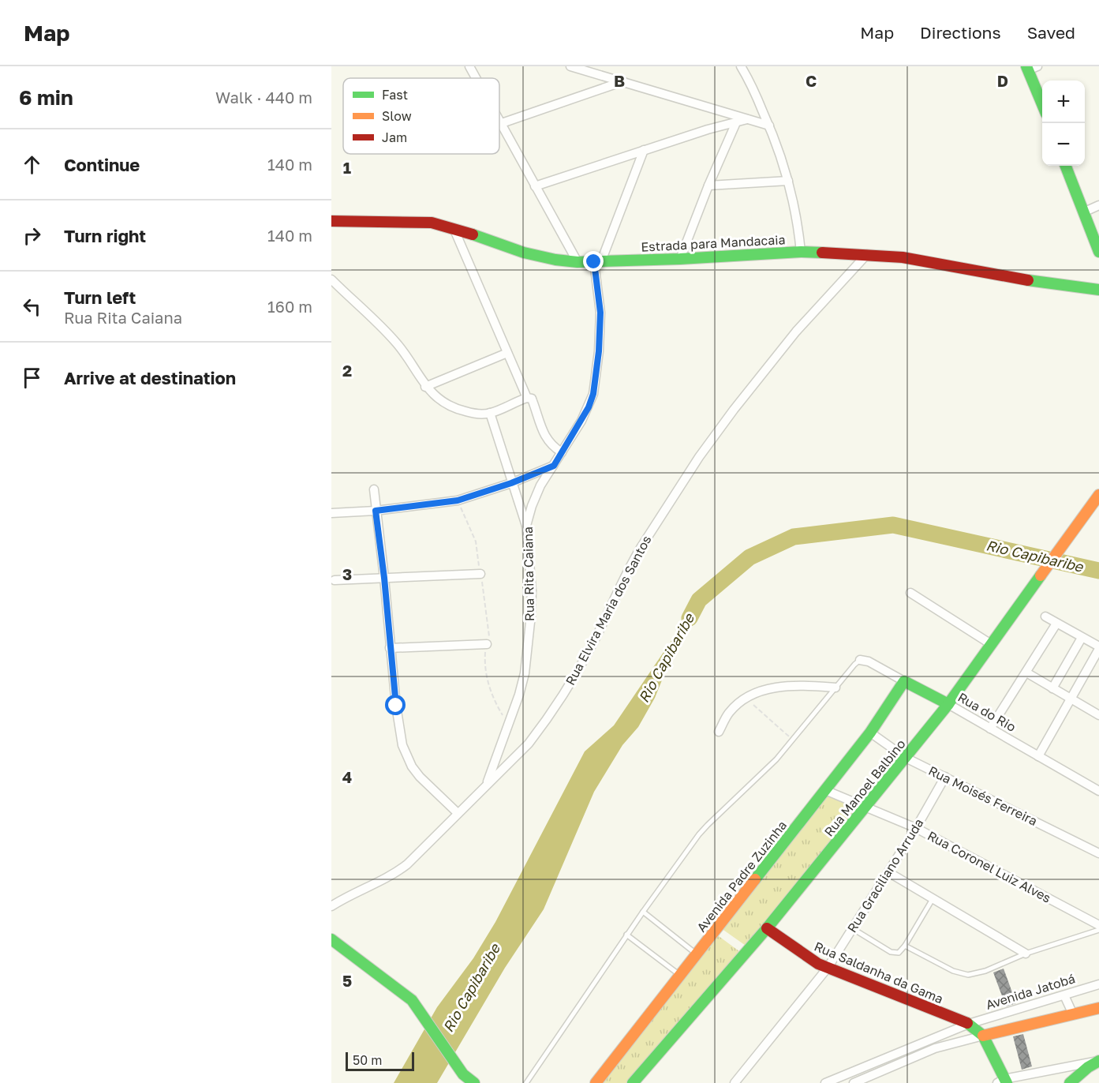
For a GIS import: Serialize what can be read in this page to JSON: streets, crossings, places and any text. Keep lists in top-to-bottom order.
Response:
{
  "streets": {
    "street": [
      "Estrada para Mandacaia",
      "Rua Rita Caiana",
      "Rua Elvira Maria dos Santos",
      "Rua do Rio",
      "Rua Manoel Balbino",
      "Rua Moisés Ferreira",
      "Rua Coronel Luiz Alves",
      "Rua Graciliano Arruda",
      "Avenida Padre Zuzinha",
      "Rua Saldanha da Gama",
      "Avenida Jatobá"
    ]
  },
  "crossings": [
    ["Estrada para Mandacaia", "Rua Rita Caiana"],
    ["Estrada para Mandacaia", "Rua Elvira Maria dos Santos"],
    ["Rua Rita Caiana", "Rua Elvira Maria dos Santos"],
    ["Rua do Rio", "Rua Manoel Balbino"],
    ["Rua do Rio", "Avenida Padre Zuzinha"],
    ["Rua Manoel Balbino", "Rua Moisés Ferreira"],
    ["Rua Manoel Balbino", "Rua Coronel Luiz Alves"],
    ["Rua Manoel Balbino", "Rua Saldanha da Gama"],
    ["Rua Moisés Ferreira", "Rua Graciliano Arruda"],
    ["Rua Moisés Ferreira", "Avenida Padre Zuzinha"],
    ["Rua Coronel Luiz Alves", "Rua Graciliano Arruda"],
    ["Rua Coronel Luiz Alves", "Avenida Padre Zuzinha"],
    ["Rua Graciliano Arruda", "Rua Saldanha da Gama"],
    ["Rua Saldanha da Gama", "Avenida Jatobá"]
  ],
  "water": ["Rio Capibaribe"],
  "legend": ["Fast", "Slow", "Jam"],
  "scale_bar": "50 m",
  "page": {
    "header": "Map",
    "nav": ["Map", "Directions", "Saved"],
    "heading": ["6 min", "Walk · 440 m"],
    "map_buttons": ["+", "−"],
    "list": [
      ["Continue", "140 m"],
      ["Turn right", "140 m"],
      ["Turn left", "Rua Rita Caiana", "160 m"],
      "Arrive at destination"
    ],
    "scale": "50 m"
  },
  "grid": {
    "columns": ["B", "C", "D"],
    "rows": [
      "1",
      "2",
      "3",
      "4",
      "5"
    ]
  }
}
